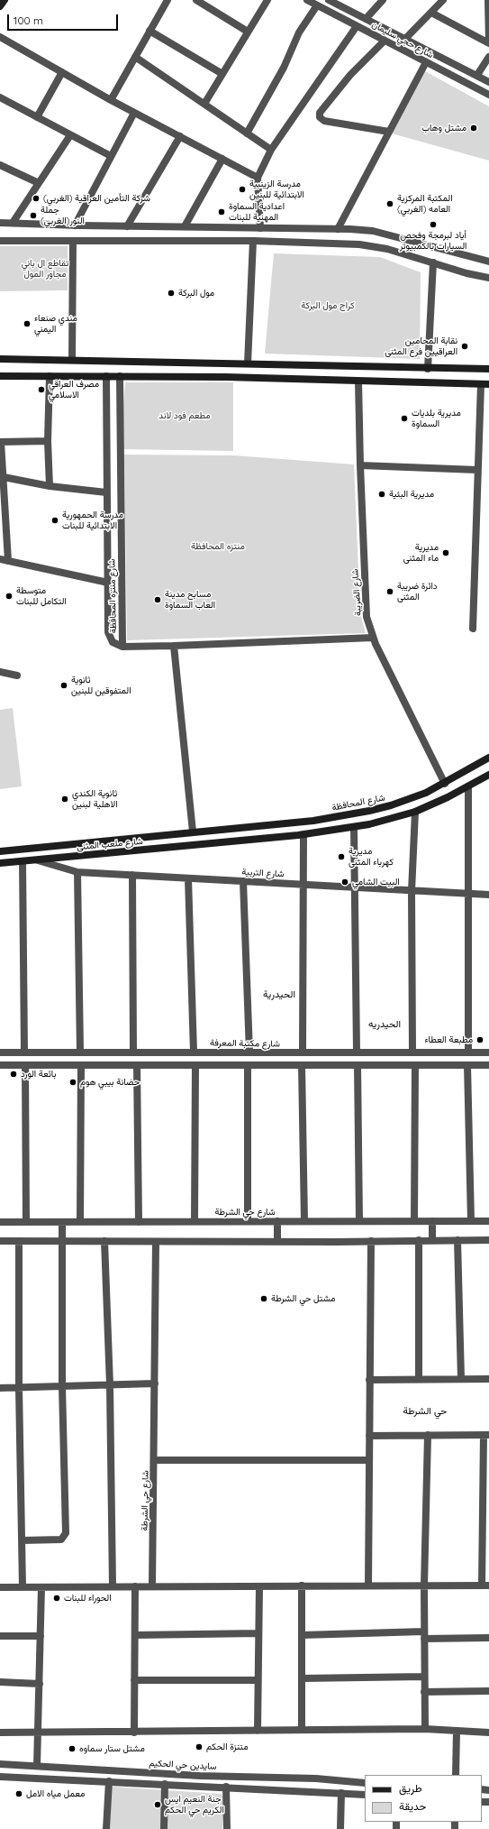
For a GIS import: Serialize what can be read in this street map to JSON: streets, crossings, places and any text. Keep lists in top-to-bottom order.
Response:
{
  "streets": {
    "main road": ["شارع المحافظة", "شارع ملعب المثنى"],
    "street": [
      "شارع حجي سليمان",
      "شارع الضريبة",
      "شارع منتزه المحافظة",
      "شارع التربية",
      "شارع مكتبة المعرفة",
      "شارع حي الشرطة",
      "سايدين حي الحكيم"
    ]
  },
  "crossings": [
    ["شارع الضريبة", "شارع المحافظة"],
    ["شارع المحافظة", "شارع ملعب المثنى"],
    ["شارع ملعب المثنى", "شارع التربية"]
  ],
  "districts": ["الحيدرية", "الحيدريه", "حي الشرطة"],
  "parks": [
    "تقاطع ال باني مجاور المول",
    "كراج مول البركة",
    "مطعم فود لاند",
    "منتزه المحافظة"
  ],
  "places": [
    "مشتل وهاب",
    "مدرسة الزينبية الابتدائية للبنين",
    "شركة التأمين العراقية (الغربي)",
    "المكتبة المركزية العامه (الغربي)",
    "اعدادية السماوة المهنية للبنات",
    "جملة النور(الغربي)",
    "أياد لبرمجة وفحص السيارات بالكمبيوتر",
    "مول البركة",
    "مندي صنعاء اليمني",
    "نقابة المحامين العراقيين فرع المثنى",
    "مصرف العراقي الاسلامي",
    "مديرية بلديات السماوة",
    "مديرية البئية",
    "مدرسة الحمهورية الابتدائية للبنات",
    "مديرية ماء المثنى",
    "دائرة ضريبة المثنى",
    "متوسطة التكامل للبنات",
    "مسابح مدينة العاب السماوة",
    "ثانوية المتفوقين للبنين",
    "ثانوية الكندي الاهلية لبنين",
    "مديرية كهرباء المثنى",
    "البيت الشامي",
    "مطبعة العطاء",
    "بائعة الورد",
    "حضانة بيبي هوم",
    "مشتل حي الشرطة",
    "الحوراء للبنات",
    "متنزة الحكم",
    "مشتل ستار سماوه",
    "معمل مياه الامل",
    "جنة النعيم ايس الكريم حي الحكم"
  ],
  "legend": ["طريق", "حديقة"],
  "scale_bar": "100 m"
}
